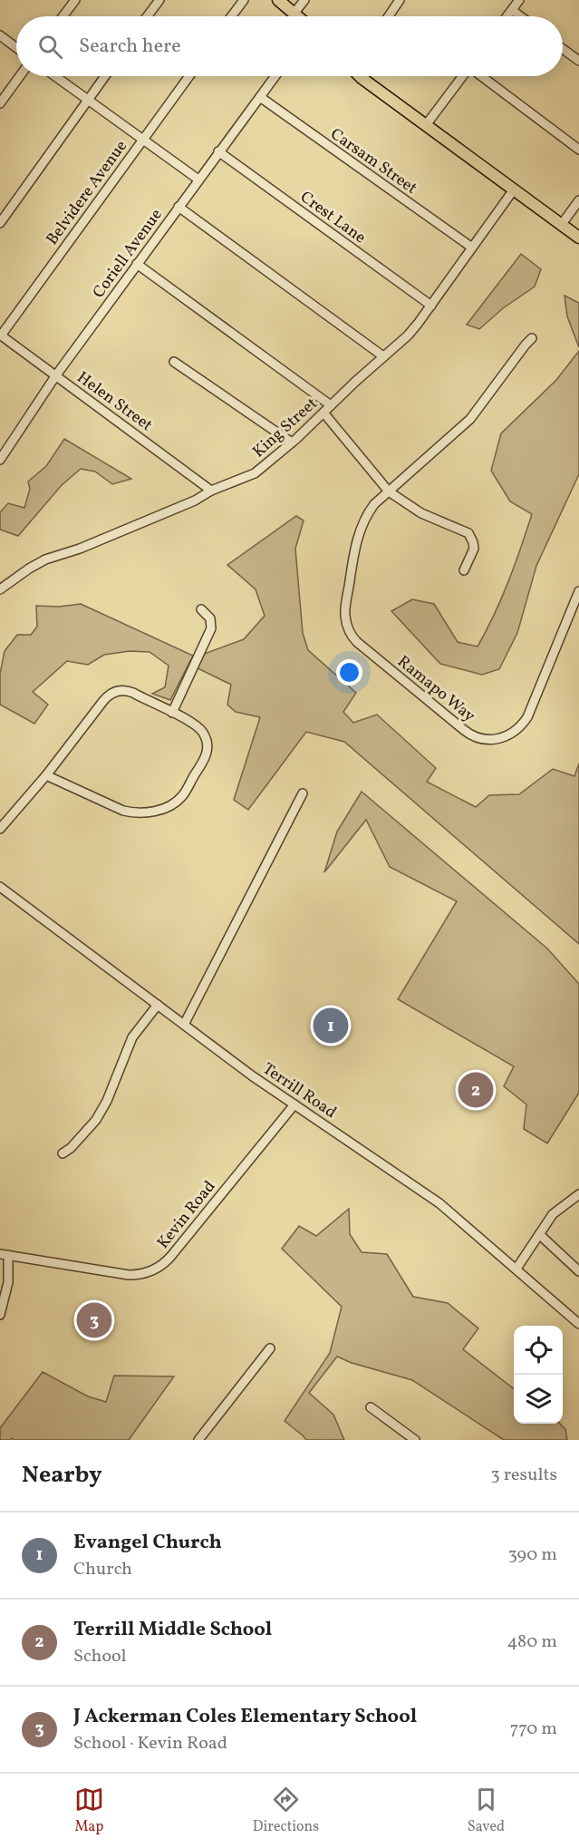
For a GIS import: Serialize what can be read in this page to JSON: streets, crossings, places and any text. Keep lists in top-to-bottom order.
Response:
{
  "streets": {
    "street": [
      "Carsam Street",
      "Belvidere Avenue",
      "Crest Lane",
      "Coriell Avenue",
      "Helen Street",
      "King Street",
      "Ramapo Way",
      "Terrill Road",
      "Kevin Road"
    ]
  },
  "crossings": [
    ["Carsam Street", "Coriell Avenue"],
    ["Carsam Street", "King Street"],
    ["Belvidere Avenue", "Helen Street"],
    ["Crest Lane", "Coriell Avenue"],
    ["Crest Lane", "King Street"],
    ["Coriell Avenue", "Helen Street"],
    ["Helen Street", "King Street"],
    ["Terrill Road", "Kevin Road"]
  ],
  "page": {
    "search": "Search here",
    "pins": ["1", "2", "3"],
    "heading": ["Nearby", "3 results"],
    "list": [
      {
        "mark": "1",
        "name": "Evangel Church",
        "note": "Church",
        "value": "390 m"
      },
      {
        "mark": "2",
        "name": "Terrill Middle School",
        "note": "School",
        "value": "480 m"
      },
      {
        "mark": "3",
        "name": "J Ackerman Coles Elementary School",
        "note": "School · Kevin Road",
        "value": "770 m"
      }
    ],
    "nav": ["Map", "Directions", "Saved"]
  }
}
